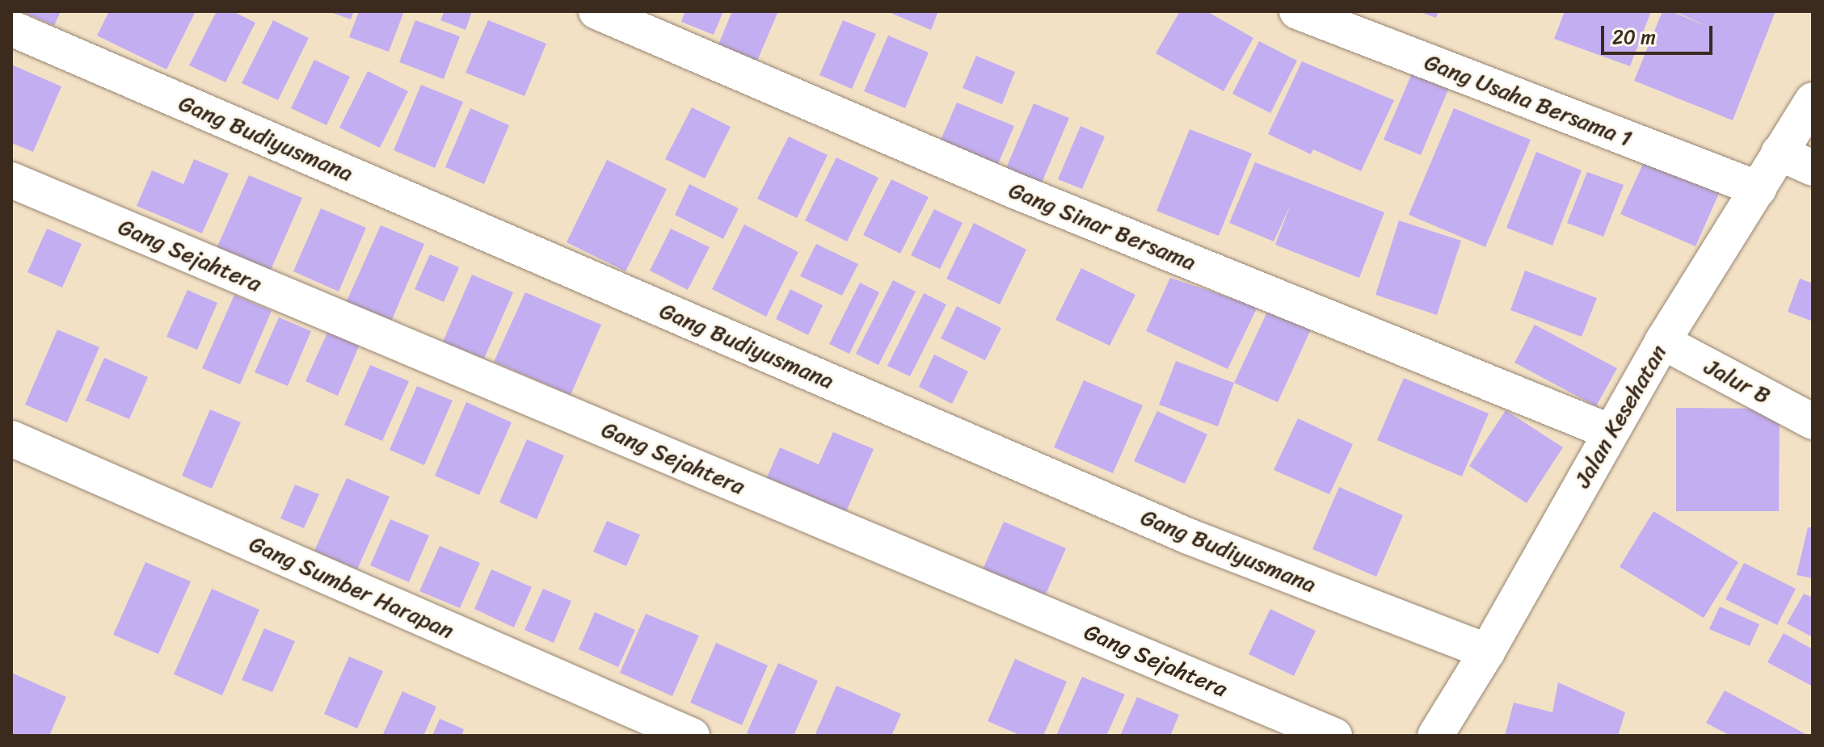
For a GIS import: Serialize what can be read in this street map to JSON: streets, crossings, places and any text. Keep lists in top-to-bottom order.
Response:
{
  "streets": {
    "street": [
      "Gang Usaha Bersama 1",
      "Gang Budiyusmana",
      "Gang Sinar Bersama",
      "Gang Sejahtera",
      "Jalur B",
      "Jalan Kesehatan",
      "Gang Sumber Harapan"
    ]
  },
  "crossings": [
    ["Gang Usaha Bersama 1", "Jalan Kesehatan"],
    ["Gang Budiyusmana", "Jalan Kesehatan"],
    ["Gang Sinar Bersama", "Jalan Kesehatan"],
    ["Jalur B", "Jalan Kesehatan"]
  ],
  "scale_bar": "20 m"
}
